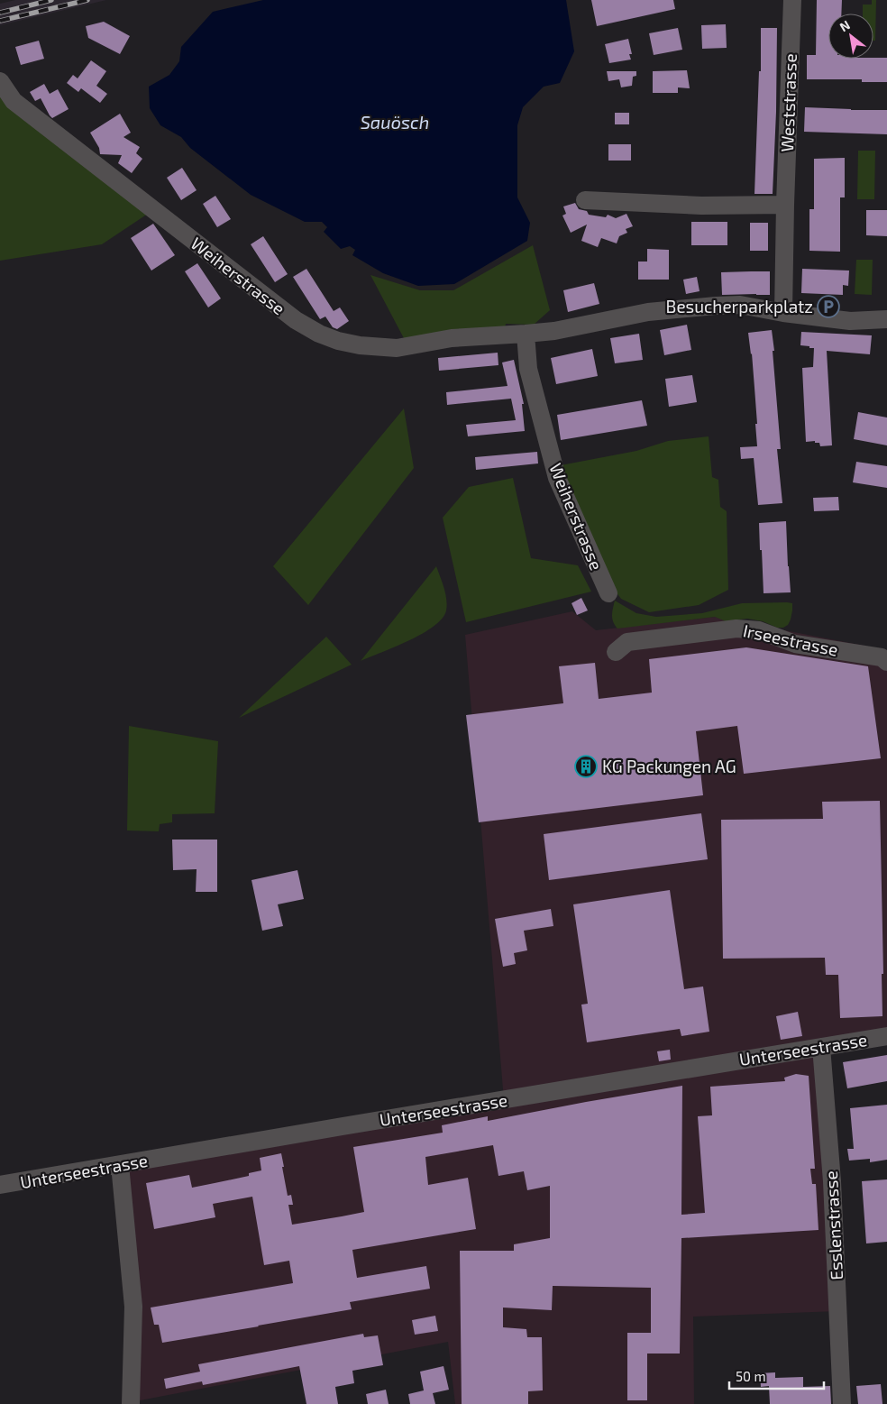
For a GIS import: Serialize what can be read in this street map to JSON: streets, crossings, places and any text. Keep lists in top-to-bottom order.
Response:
{
  "streets": {
    "street": [
      "Weststrasse",
      "Weiherstrasse",
      "Irseestrasse",
      "Unterseestrasse",
      "Esslenstrasse"
    ]
  },
  "crossings": [
    ["Weststrasse", "Weiherstrasse"],
    ["Unterseestrasse", "Esslenstrasse"]
  ],
  "water": ["Sauösch"],
  "places": {
    "parking": ["Besucherparkplatz"],
    "building": ["KG Packungen AG"]
  },
  "scale_bar": "50 m",
  "north": "top left"
}
